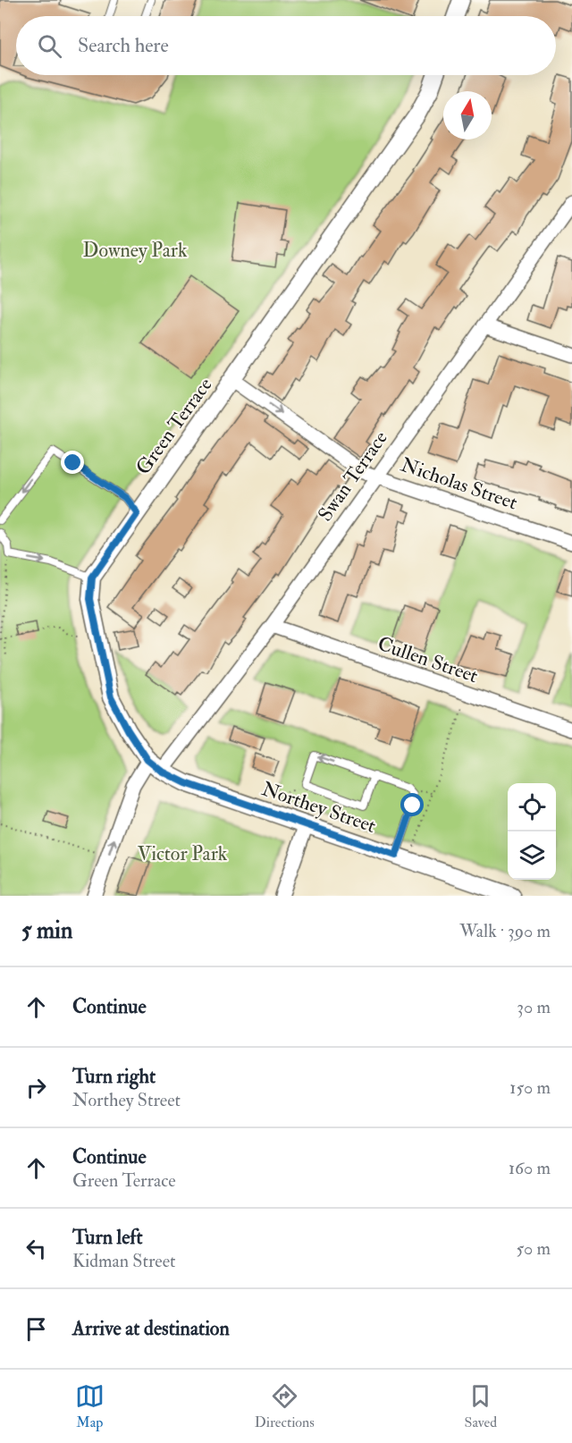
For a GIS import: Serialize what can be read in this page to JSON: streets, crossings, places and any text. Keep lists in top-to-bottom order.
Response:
{
  "streets": {
    "street": [
      "Green Terrace",
      "Swan Terrace",
      "Nicholas Street",
      "Cullen Street",
      "Northey Street"
    ]
  },
  "crossings": [
    ["Green Terrace", "Nicholas Street"],
    ["Swan Terrace", "Nicholas Street"],
    ["Swan Terrace", "Cullen Street"],
    ["Swan Terrace", "Northey Street"]
  ],
  "one_way": ["Nicholas Street"],
  "parks": ["Downey Park", "Victor Park"],
  "north": "top",
  "page": {
    "search": "Search here",
    "heading": ["5 min", "Walk · 390 m"],
    "list": [
      ["Continue", "30 m"],
      ["Turn right", "Northey Street", "150 m"],
      ["Continue", "Green Terrace", "160 m"],
      ["Turn left", "Kidman Street", "50 m"],
      "Arrive at destination"
    ],
    "nav": ["Map", "Directions", "Saved"]
  }
}
